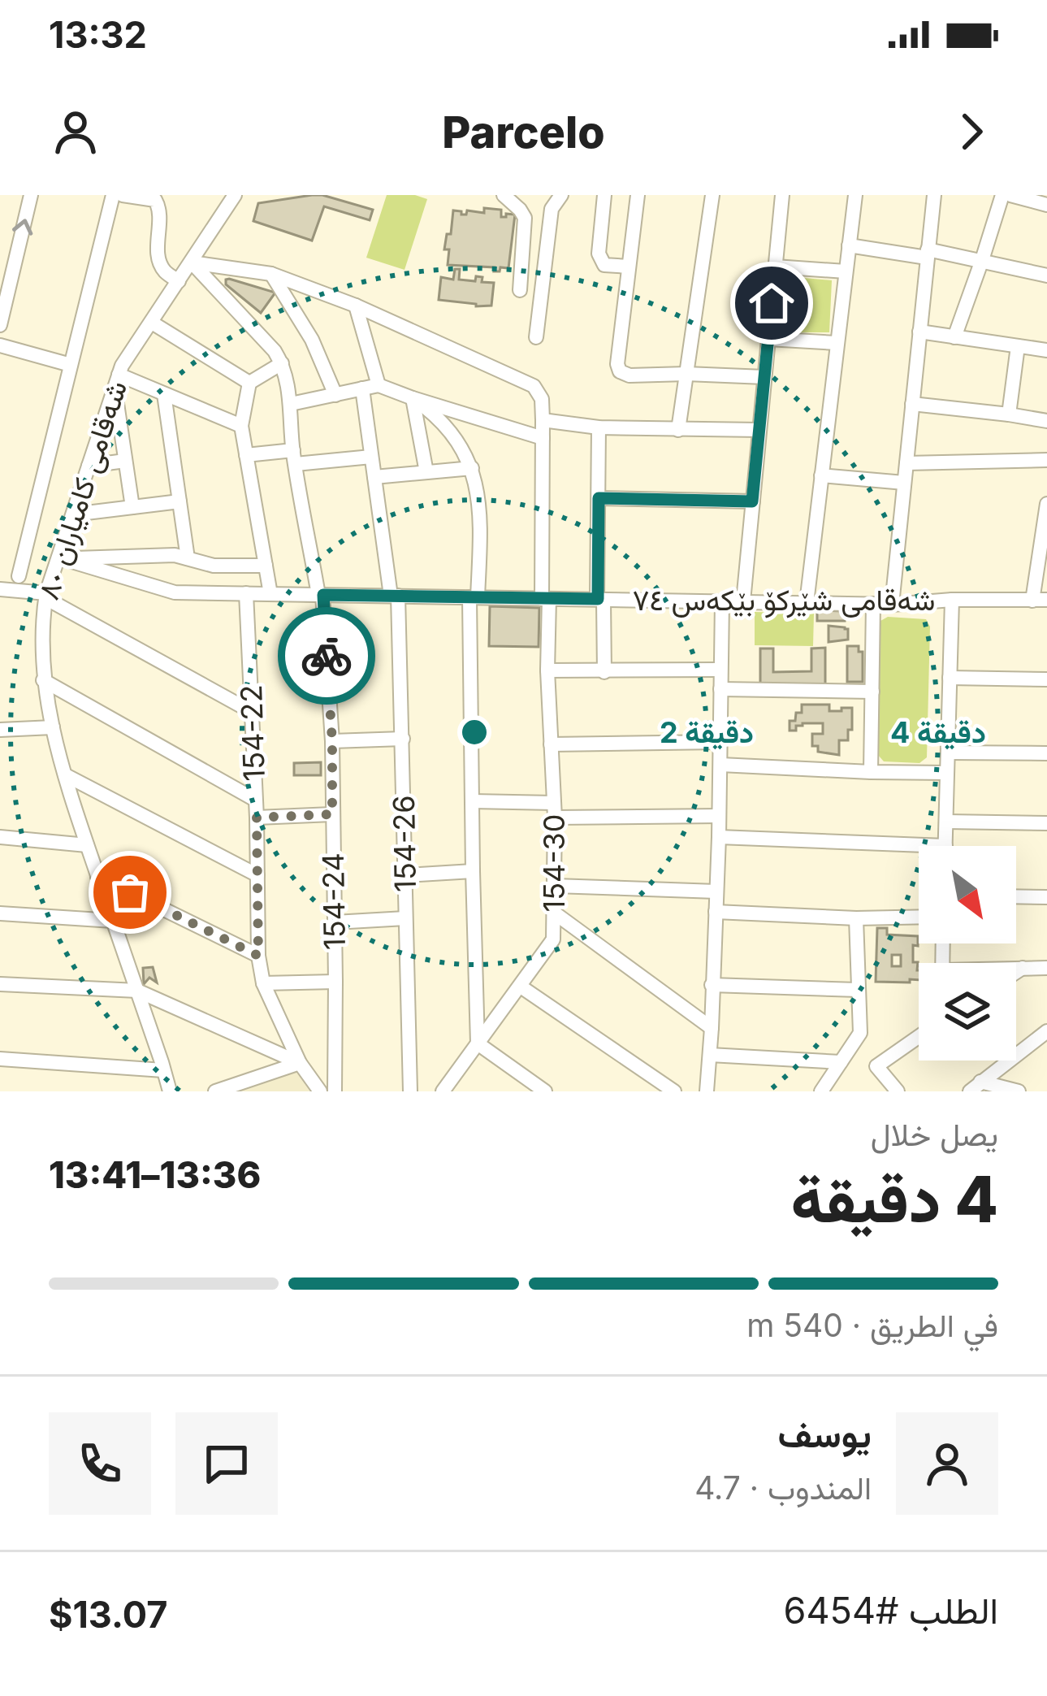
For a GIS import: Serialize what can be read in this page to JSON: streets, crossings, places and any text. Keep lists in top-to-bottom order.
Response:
{
  "streets": {
    "street": [
      "شەقامی کامیاران ٨٠",
      "شەقامی شێرکۆ بێکەس ٧٤",
      "154-22",
      "154-26",
      "154-30",
      "154-24"
    ]
  },
  "crossings": [
    ["شەقامی کامیاران ٨٠", "شەقامی شێرکۆ بێکەس ٧٤"],
    ["شەقامی شێرکۆ بێکەس ٧٤", "154-22"],
    ["شەقامی شێرکۆ بێکەس ٧٤", "154-26"],
    ["شەقامی شێرکۆ بێکەس ٧٤", "154-30"],
    ["شەقامی شێرکۆ بێکەس ٧٤", "154-24"]
  ],
  "north": "bottom right",
  "page": {
    "status": "13:32",
    "header": "Parcelo",
    "heading": ["4 دقيقة", "يصل خلال", "13:36–13:41"],
    "panel": [
      "يوسف",
      "المندوب · 4.7",
      "الطلب #6454",
      "$13.07"
    ],
    "bar": "في الطريق · 540 m"
  },
  "rings": ["2 دقيقة", "4 دقيقة"]
}
